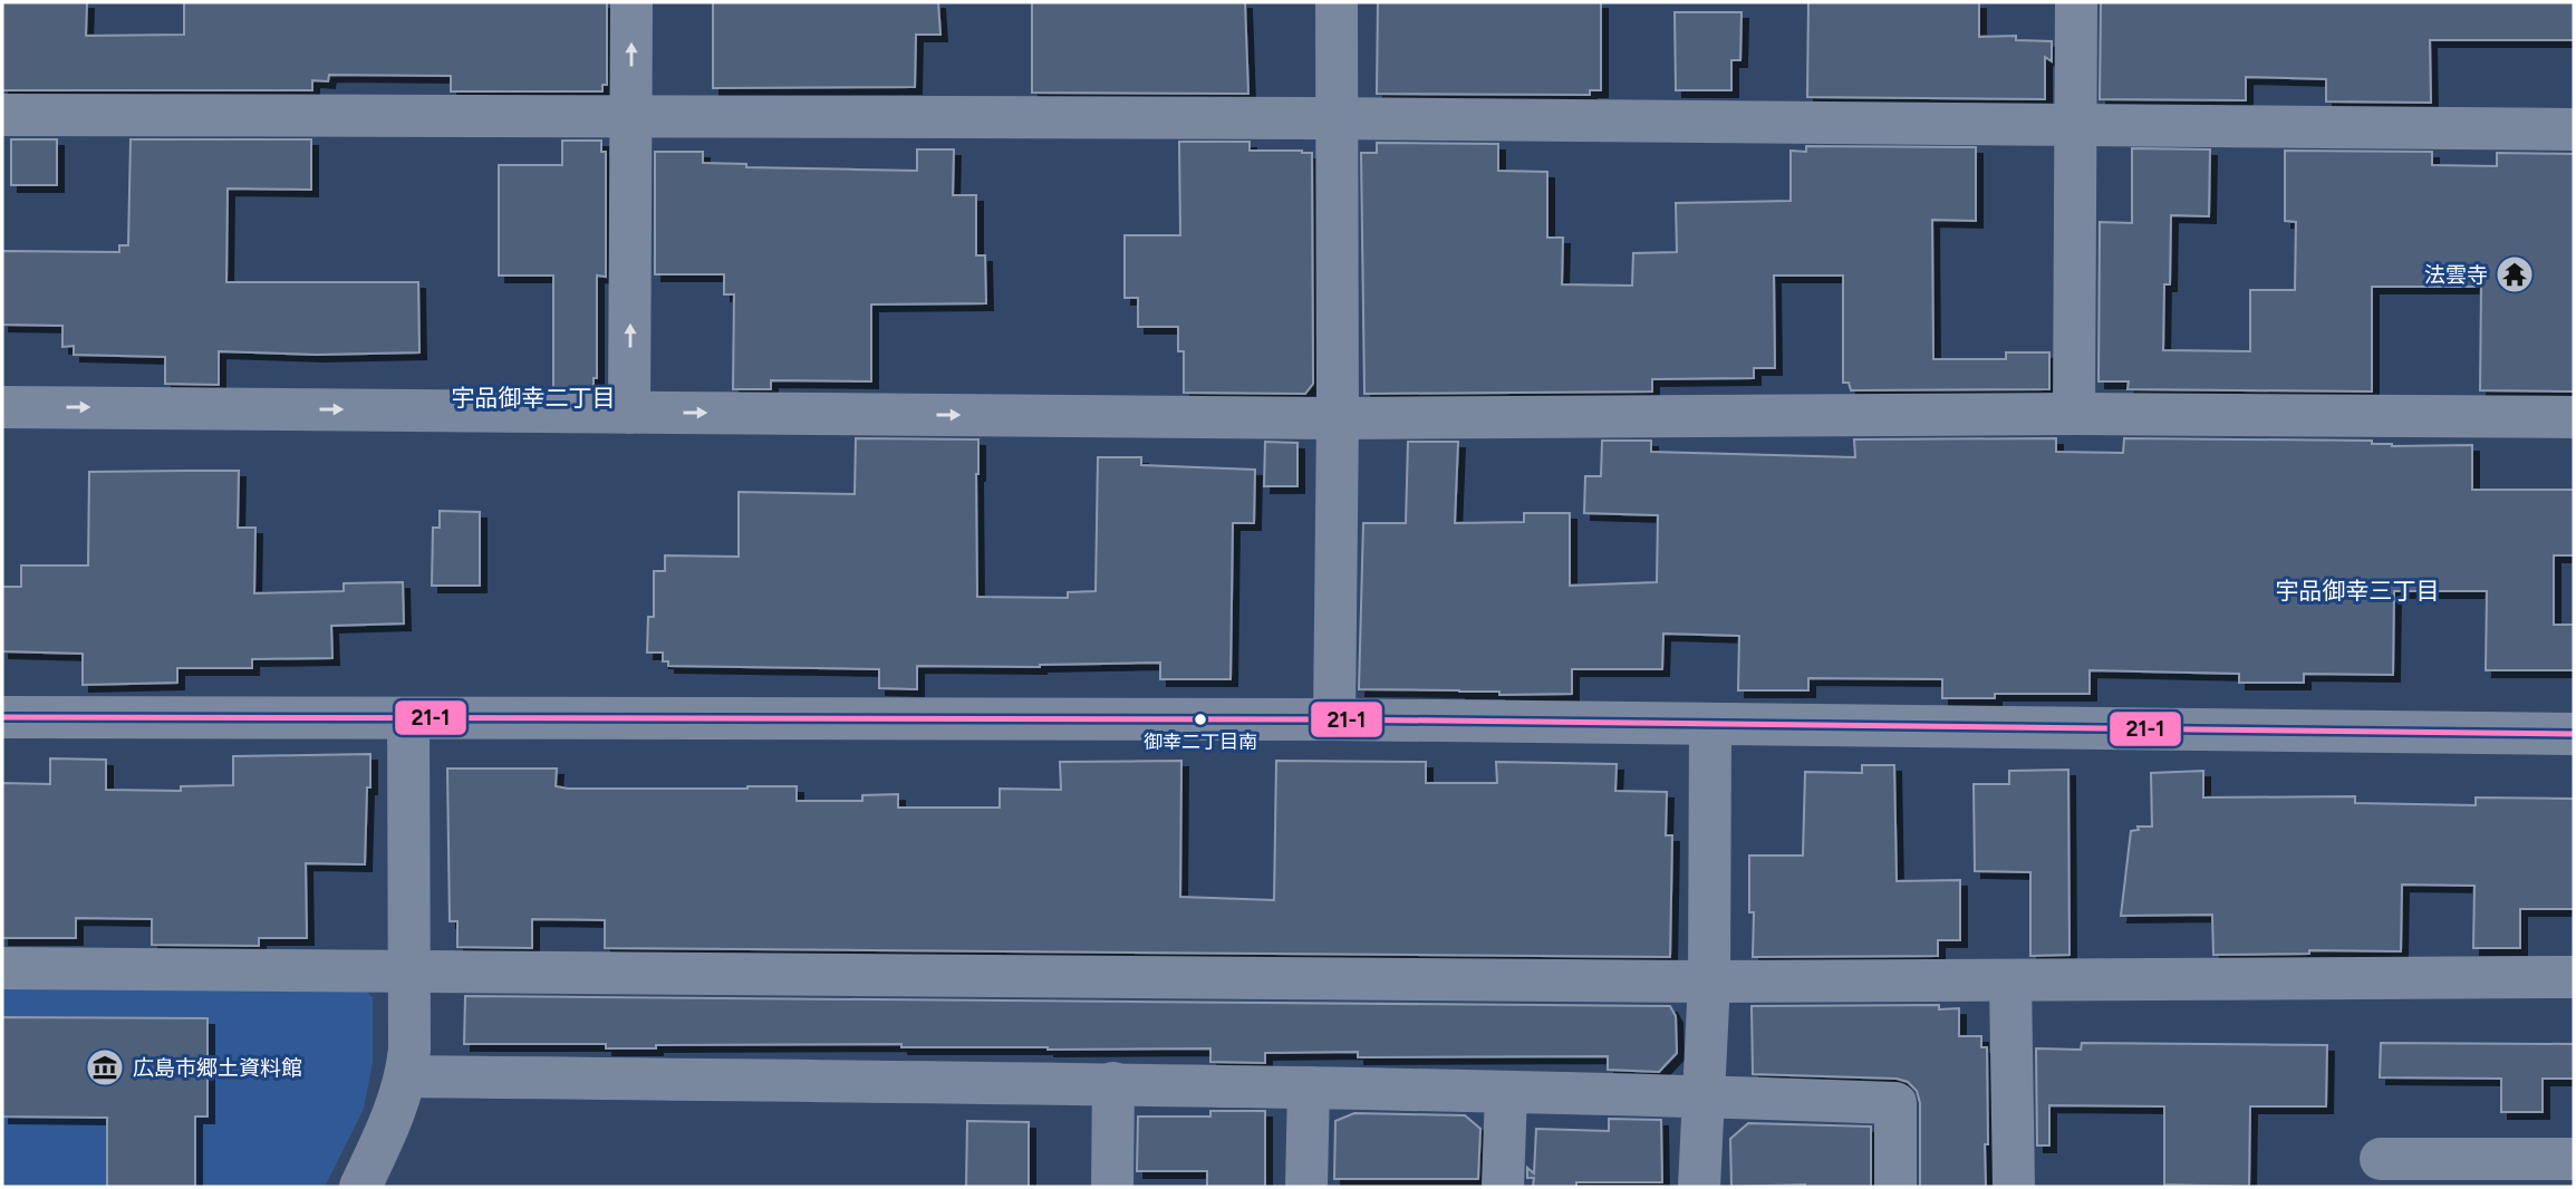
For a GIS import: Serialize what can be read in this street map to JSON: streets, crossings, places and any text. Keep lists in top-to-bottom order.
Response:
{
  "districts": ["宇品御幸二丁目", "宇品御幸三丁目"],
  "places": {
    "temple": ["法雲寺"],
    "other": ["御幸二丁目南"],
    "museum": ["広島市郷土資料館"]
  },
  "lines": ["transit line 21-1"]
}
